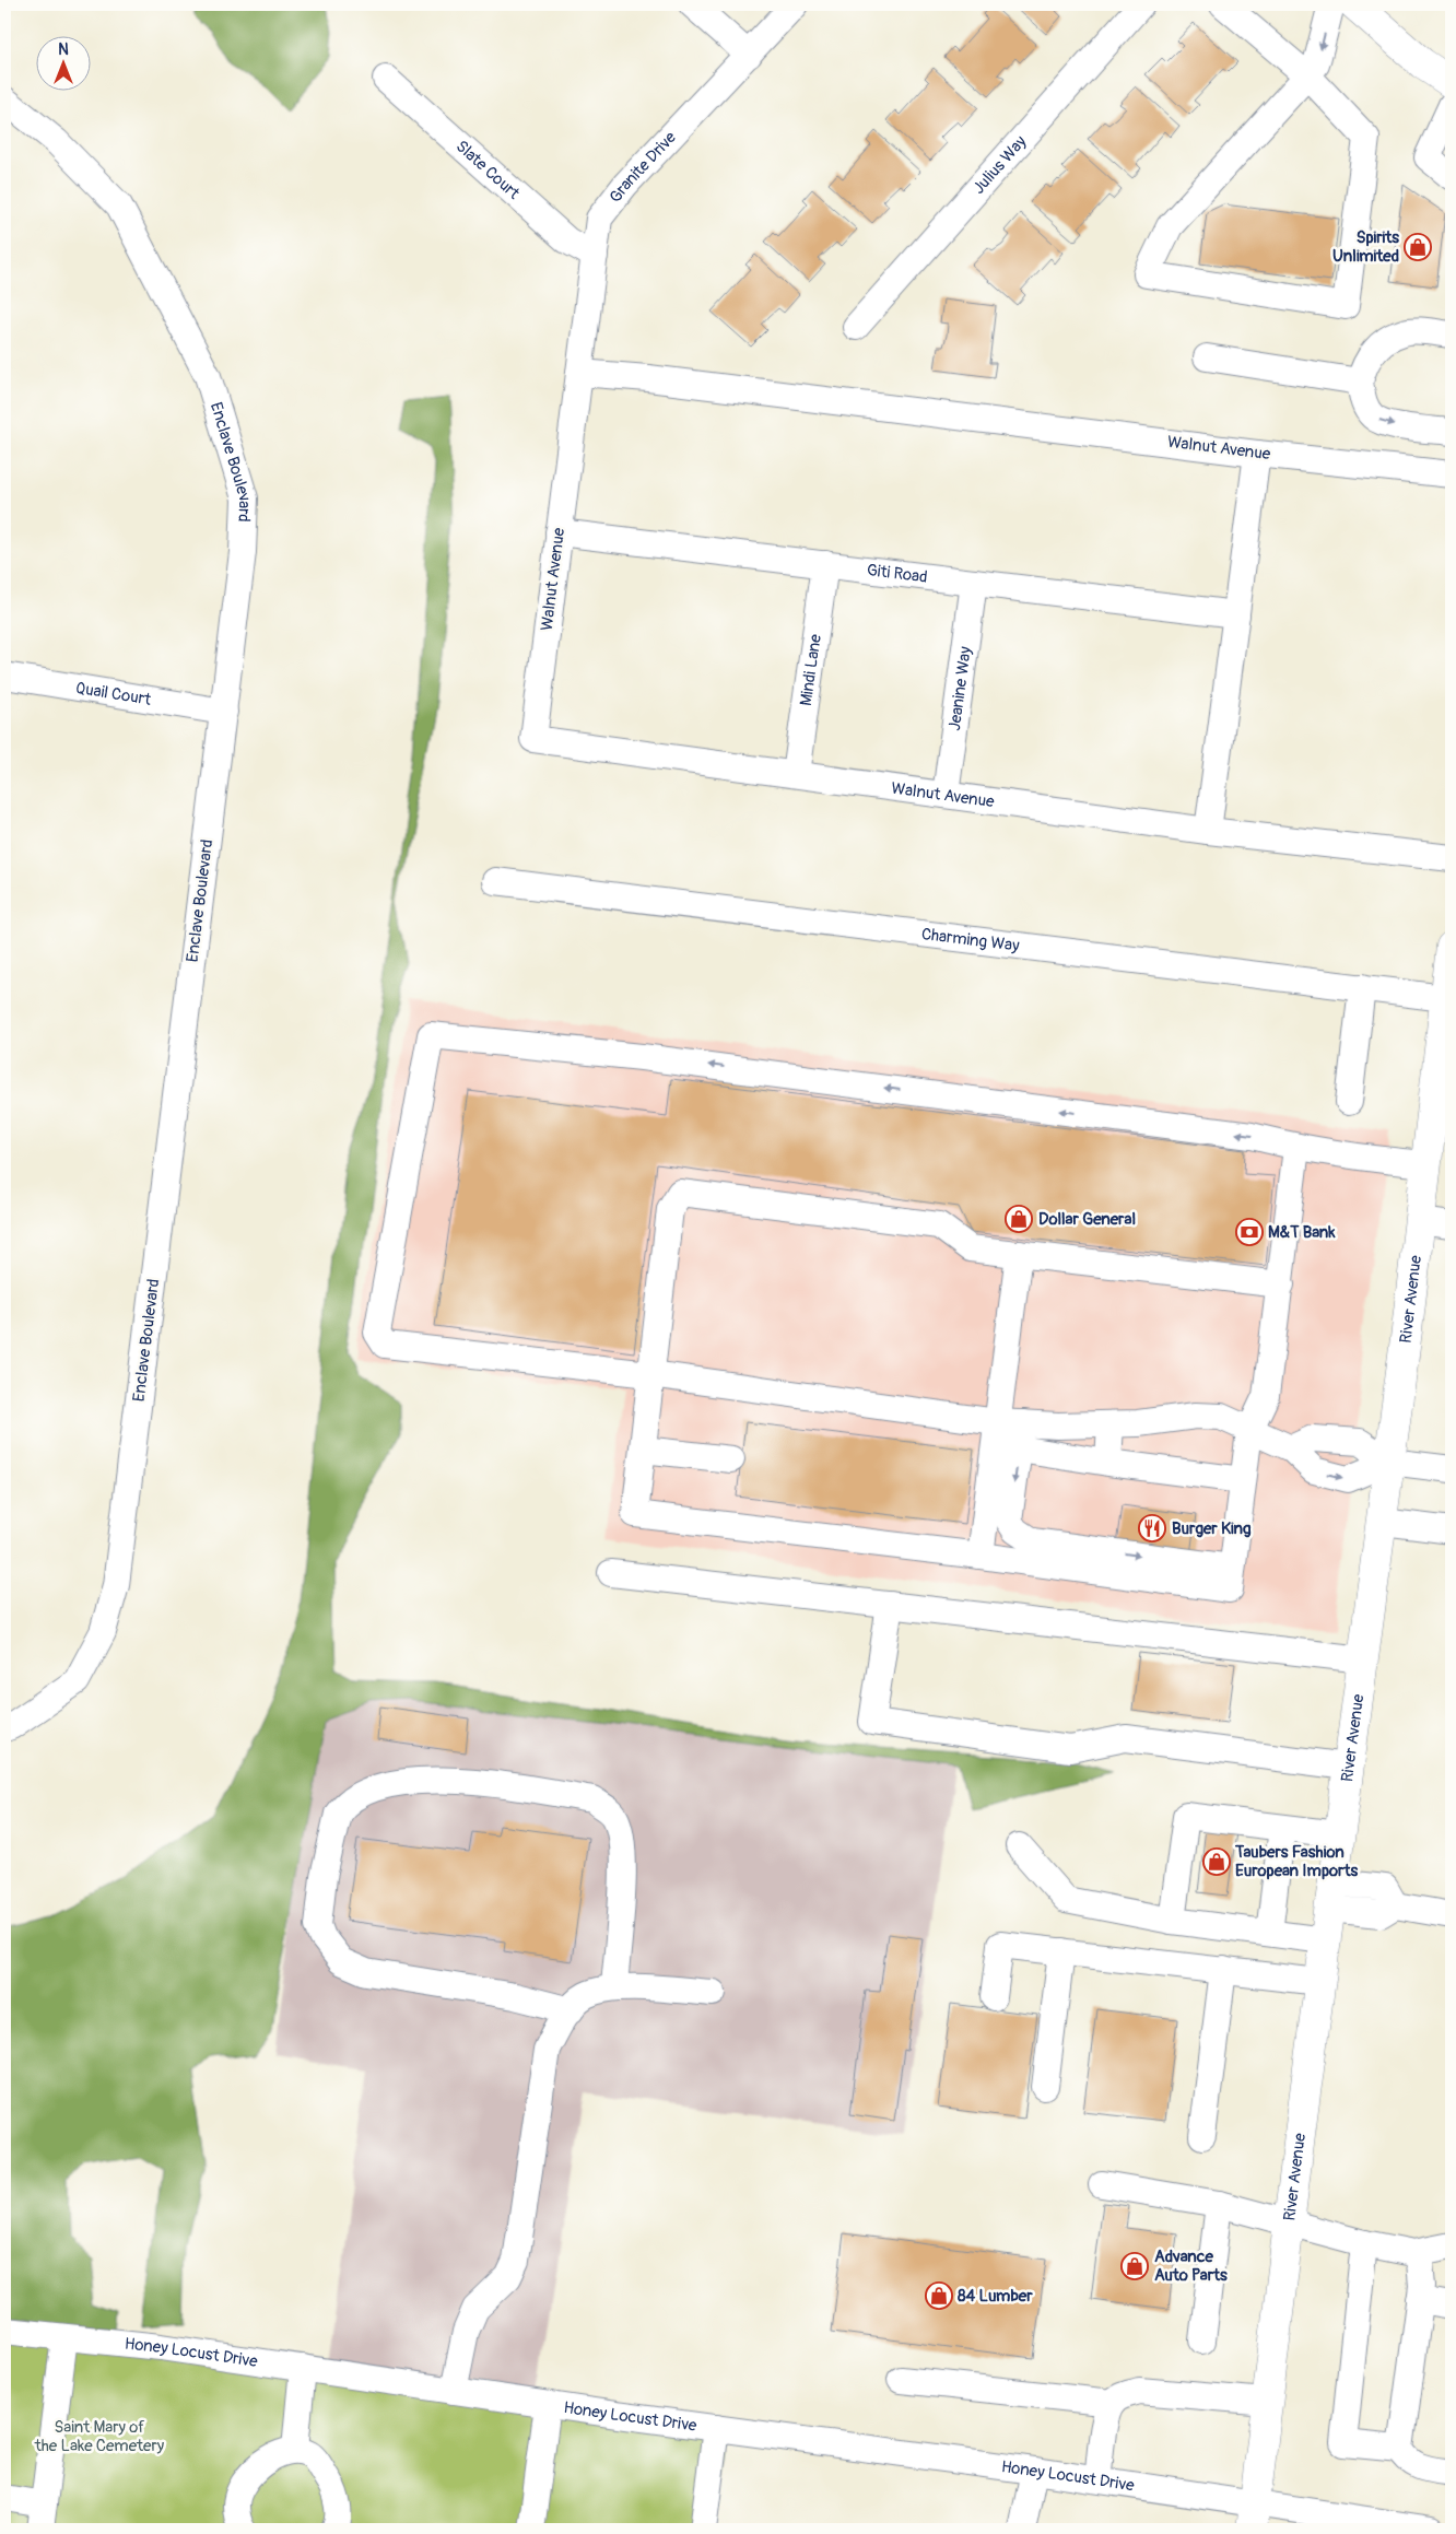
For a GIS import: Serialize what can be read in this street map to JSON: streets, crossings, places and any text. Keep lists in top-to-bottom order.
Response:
{
  "streets": {
    "main road": ["River Avenue"],
    "street": [
      "Julius Way",
      "Granite Drive",
      "Slate Court",
      "Walnut Avenue",
      "Enclave Boulevard",
      "Giti Road",
      "Mindi Lane",
      "Jeanine Way",
      "Quail Court",
      "Charming Way",
      "Honey Locust Drive"
    ]
  },
  "crossings": [
    ["Granite Drive", "Slate Court"],
    ["Granite Drive", "Walnut Avenue"],
    ["Walnut Avenue", "Giti Road"],
    ["Walnut Avenue", "Mindi Lane"],
    ["Walnut Avenue", "Jeanine Way"],
    ["Enclave Boulevard", "Quail Court"],
    ["Giti Road", "Mindi Lane"],
    ["Giti Road", "Jeanine Way"],
    ["Charming Way", "River Avenue"],
    ["River Avenue", "Honey Locust Drive"]
  ],
  "parks": ["Saint Mary of the Lake Cemetery"],
  "places": {
    "shop": [
      "Spirits Unlimited",
      "Dollar General",
      "Taubers Fashion European Imports",
      "Advance Auto Parts",
      "84 Lumber"
    ],
    "bank": ["M&T Bank"],
    "restaurant": ["Burger King"]
  },
  "north": "top"
}
